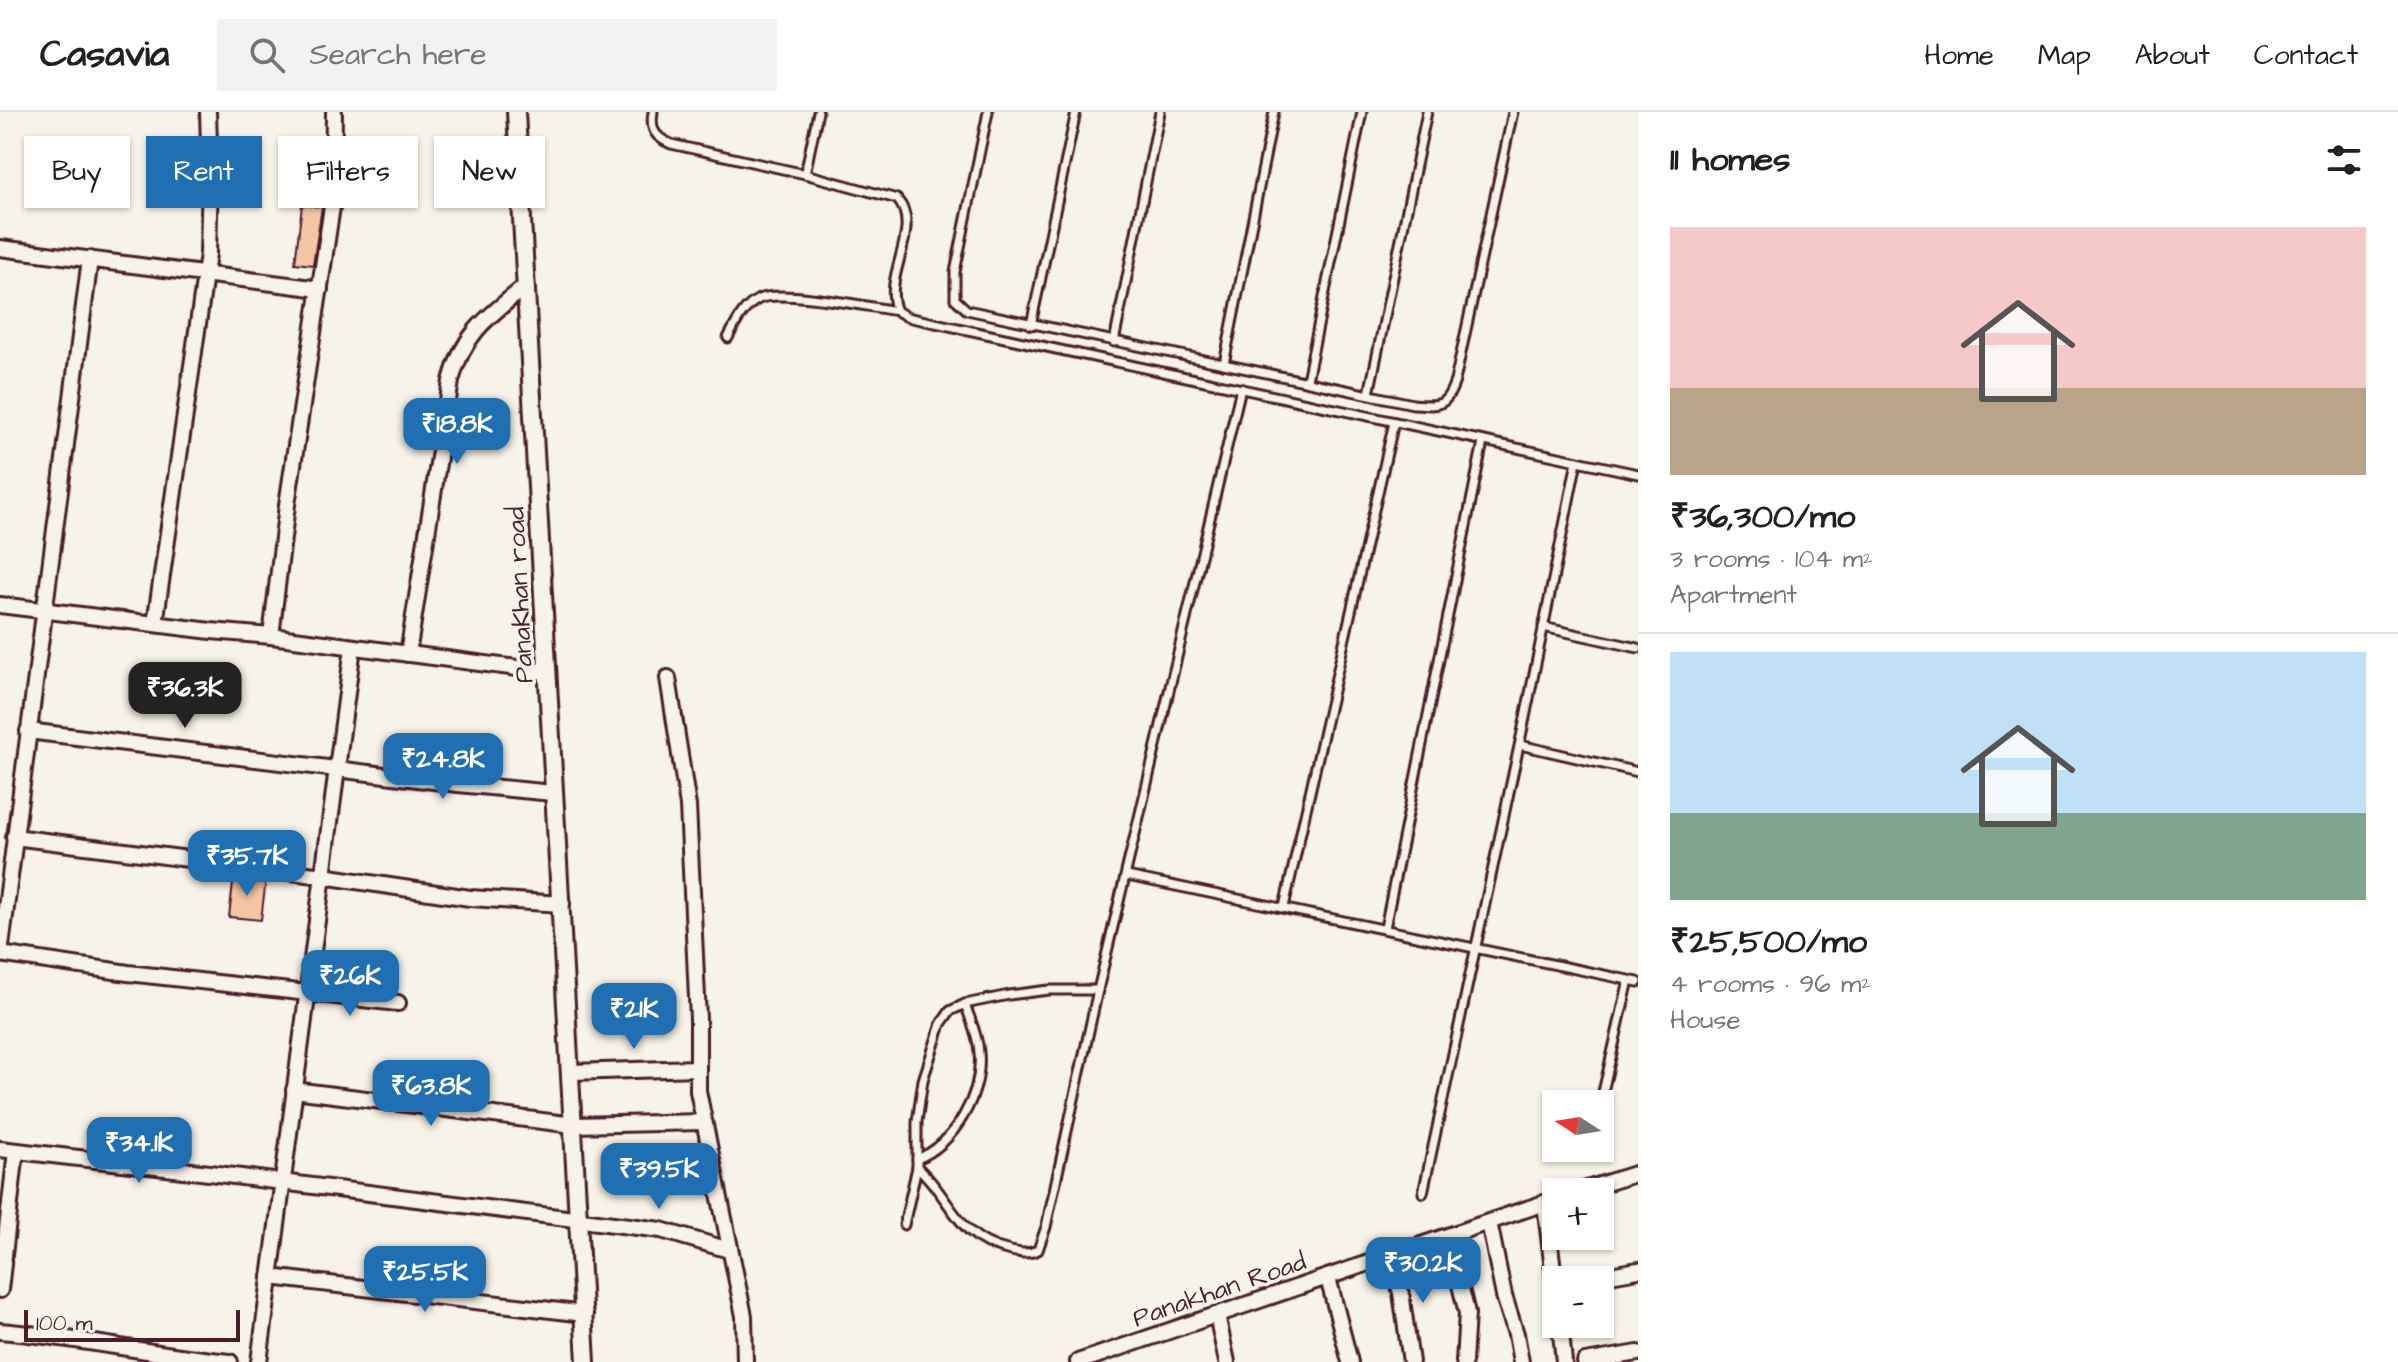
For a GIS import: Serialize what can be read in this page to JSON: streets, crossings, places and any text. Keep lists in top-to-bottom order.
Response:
{
  "streets": {
    "street": ["PanaKhan road", "Panakhan Road"]
  },
  "scale_bar": "100 m",
  "north": "left",
  "page": {
    "header": "Casavia",
    "search": "Search here",
    "nav": [
      "Home",
      "Map",
      "About",
      "Contact"
    ],
    "heading": "11 homes",
    "chip": [
      "Buy",
      "Rent",
      "Filters",
      "New"
    ],
    "list": [
      {
        "name": "₹36,300/mo",
        "note": "3 rooms · 104 m² · Apartment"
      },
      {
        "name": "₹25,500/mo",
        "note": "4 rooms · 96 m² · House"
      }
    ],
    "price": [
      "₹18.8K",
      "₹36.3K",
      "₹24.8K",
      "₹35.7K",
      "₹26K",
      "₹21K",
      "₹63.8K",
      "₹34.1K",
      "₹39.5K",
      "₹30.2K",
      "₹25.5K"
    ],
    "map_buttons": ["+", "−"],
    "scale": "100 m"
  }
}
